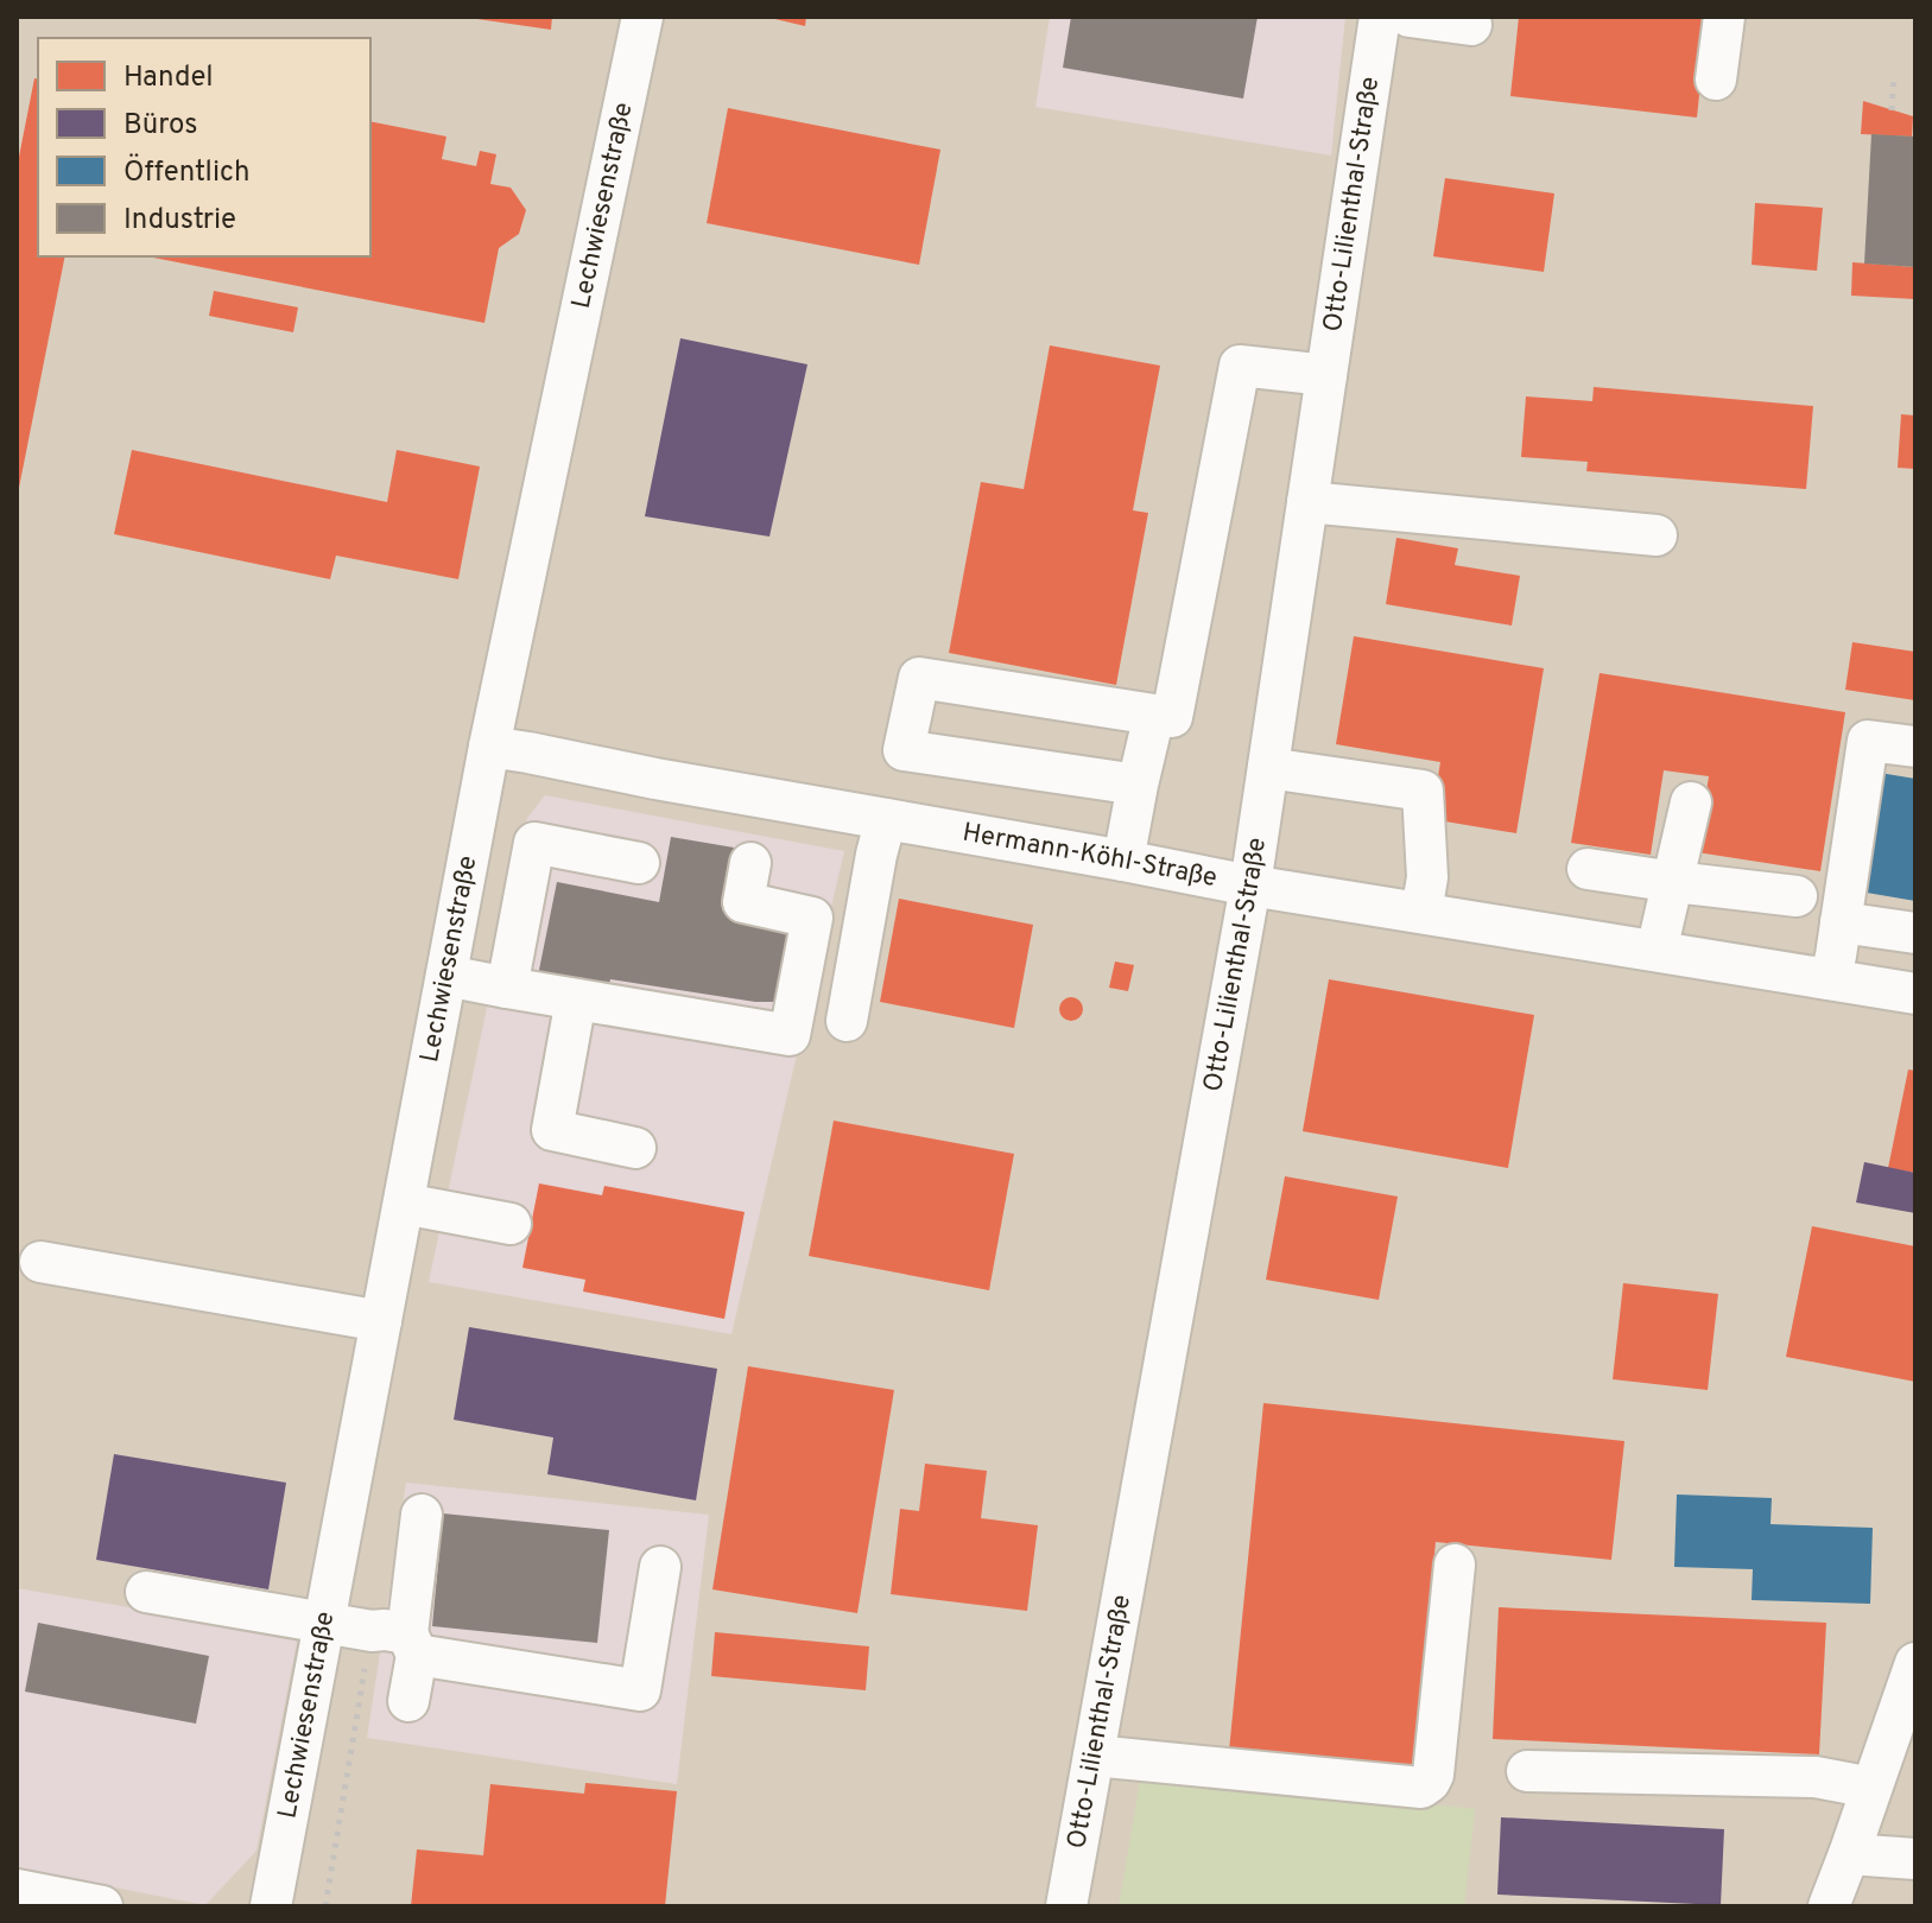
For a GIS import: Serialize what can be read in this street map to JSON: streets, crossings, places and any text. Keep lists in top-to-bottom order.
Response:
{
  "streets": {
    "street": ["Otto-Lilienthal-Straße", "Lechwiesenstraße", "Hermann-Köhl-Straße"]
  },
  "crossings": [
    ["Otto-Lilienthal-Straße", "Hermann-Köhl-Straße"],
    ["Lechwiesenstraße", "Hermann-Köhl-Straße"]
  ],
  "legend": [
    "Handel",
    "Büros",
    "Öffentlich",
    "Industrie"
  ]
}
